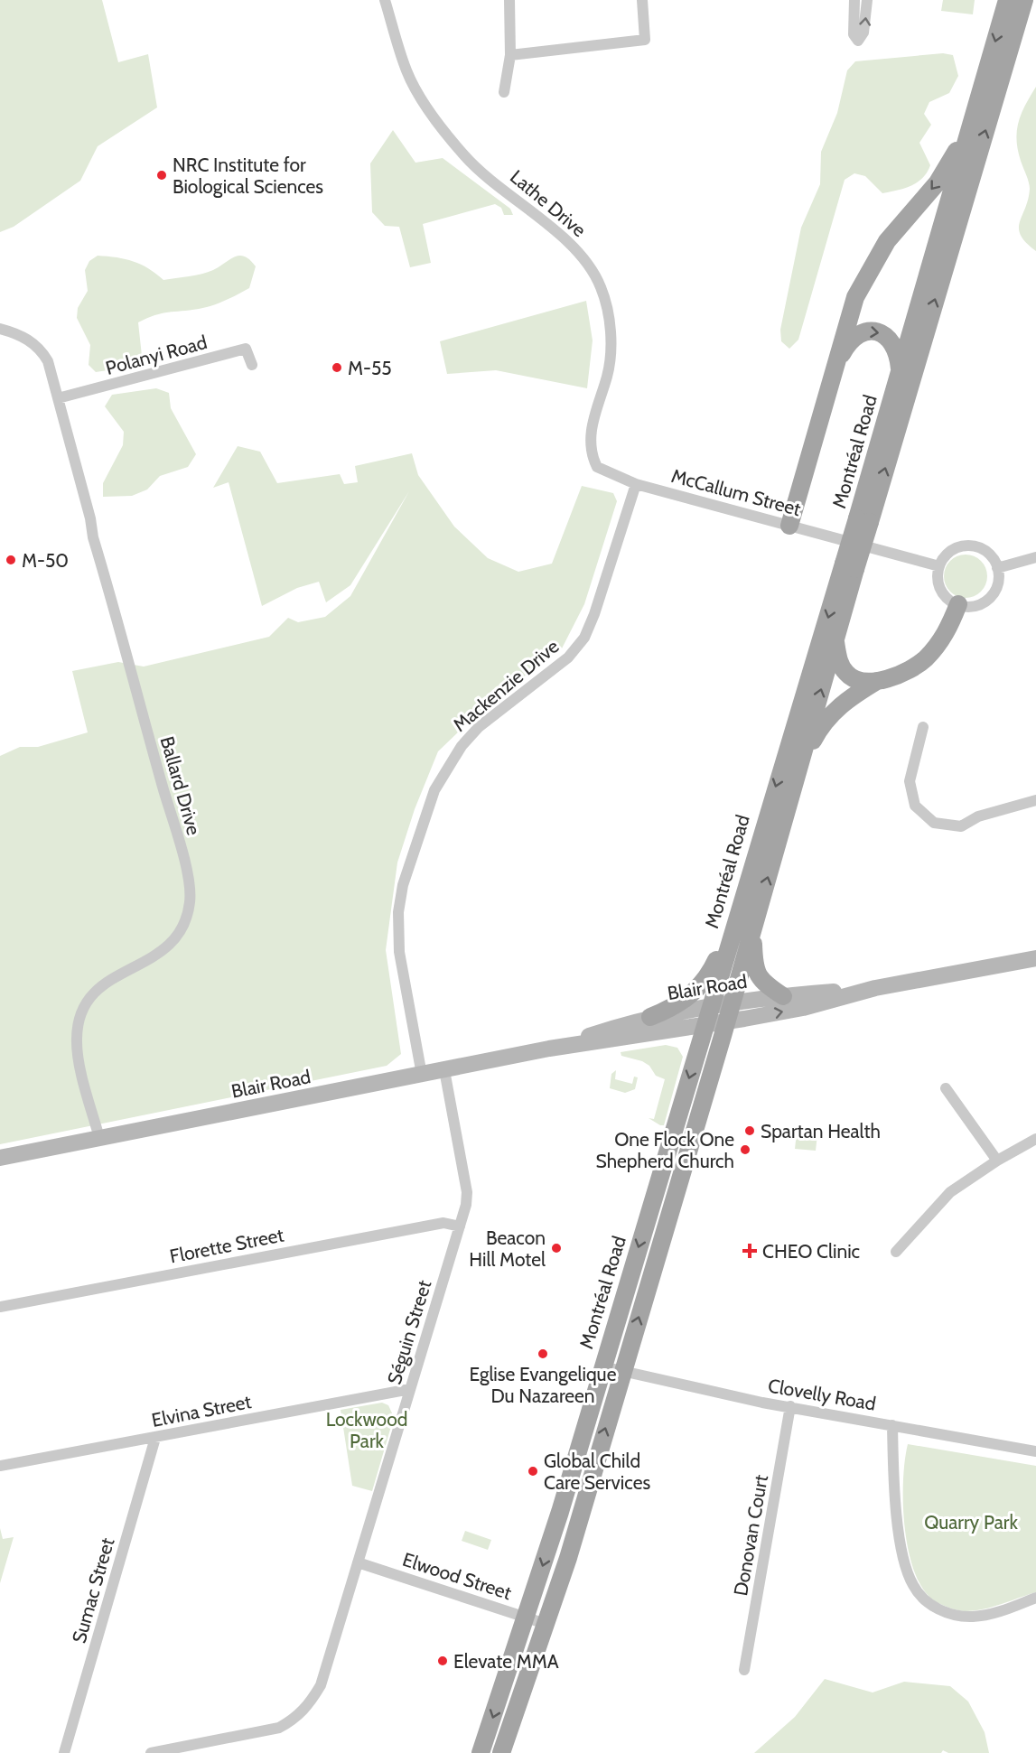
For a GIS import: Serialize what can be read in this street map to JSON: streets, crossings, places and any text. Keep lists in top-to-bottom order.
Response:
{
  "streets": {
    "main road": ["Montréal Road", "Blair Road"],
    "street": [
      "Lathe Drive",
      "Polanyi Road",
      "McCallum Street",
      "Mackenzie Drive",
      "Ballard Drive",
      "Florette Street",
      "Séguin Street",
      "Clovelly Road",
      "Elvina Street",
      "Donovan Court",
      "Elwood Street",
      "Sumac Street"
    ]
  },
  "crossings": [
    ["Lathe Drive", "McCallum Street"],
    ["Polanyi Road", "Ballard Drive"],
    ["Montréal Road", "Blair Road"],
    ["Montréal Road", "Clovelly Road"],
    ["Montréal Road", "Elwood Street"],
    ["McCallum Street", "Mackenzie Drive"],
    ["Mackenzie Drive", "Blair Road"],
    ["Ballard Drive", "Blair Road"],
    ["Blair Road", "Séguin Street"],
    ["Florette Street", "Séguin Street"],
    ["Séguin Street", "Elvina Street"],
    ["Séguin Street", "Elwood Street"],
    ["Clovelly Road", "Donovan Court"],
    ["Elvina Street", "Sumac Street"]
  ],
  "parks": ["Lockwood Park", "Quarry Park"],
  "places": {
    "other": [
      "NRC Institute for Biological Sciences",
      "M-55",
      "M-50",
      "Spartan Health",
      "One Flock One Shepherd Church",
      "Beacon Hill Motel",
      "Eglise Evangelique Du Nazareen",
      "Global Child Care Services",
      "Elevate MMA"
    ],
    "health": ["CHEO Clinic"]
  }
}
